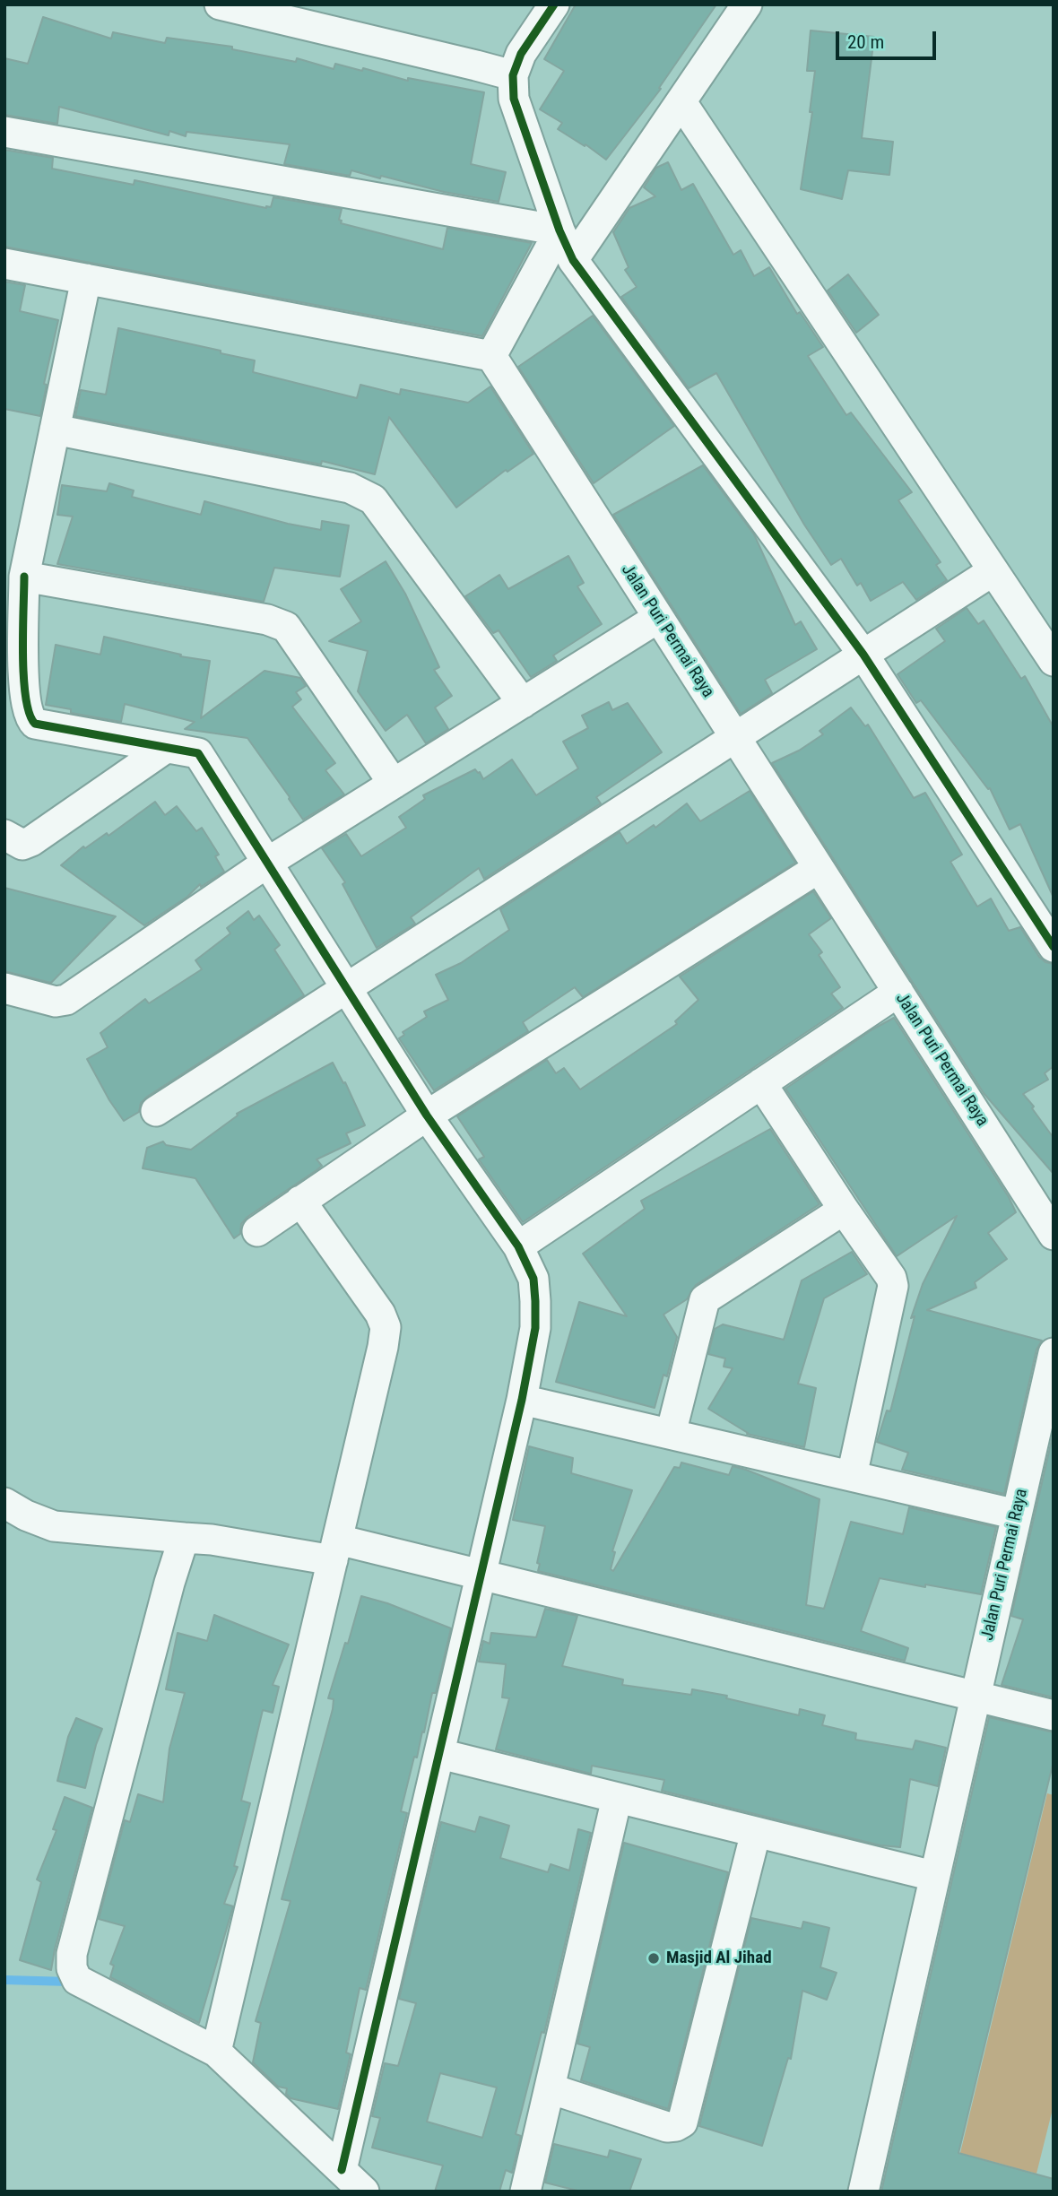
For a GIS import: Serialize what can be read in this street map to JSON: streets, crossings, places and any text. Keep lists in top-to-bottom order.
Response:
{
  "streets": {
    "street": ["Jalan Puri Permai Raya"]
  },
  "places": ["Masjid Al Jihad"],
  "scale_bar": "20 m"
}
